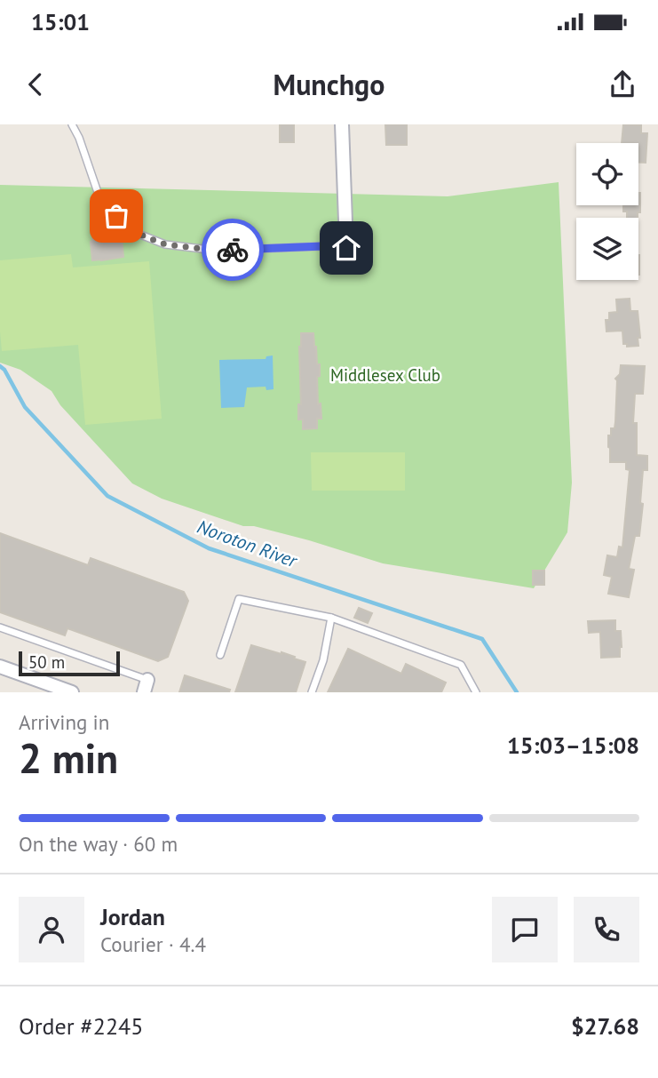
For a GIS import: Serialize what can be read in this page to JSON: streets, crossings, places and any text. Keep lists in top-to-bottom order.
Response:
{
  "water": ["Noroton River"],
  "parks": ["Middlesex Club"],
  "scale_bar": "50 m",
  "page": {
    "status": "15:01",
    "header": "Munchgo",
    "scale": "50 m",
    "heading": ["2 min", "Arriving in", "15:03–15:08"],
    "panel": [
      "Jordan",
      "Courier · 4.4",
      "Order #2245",
      "$27.68"
    ],
    "bar": "On the way · 60 m"
  }
}
